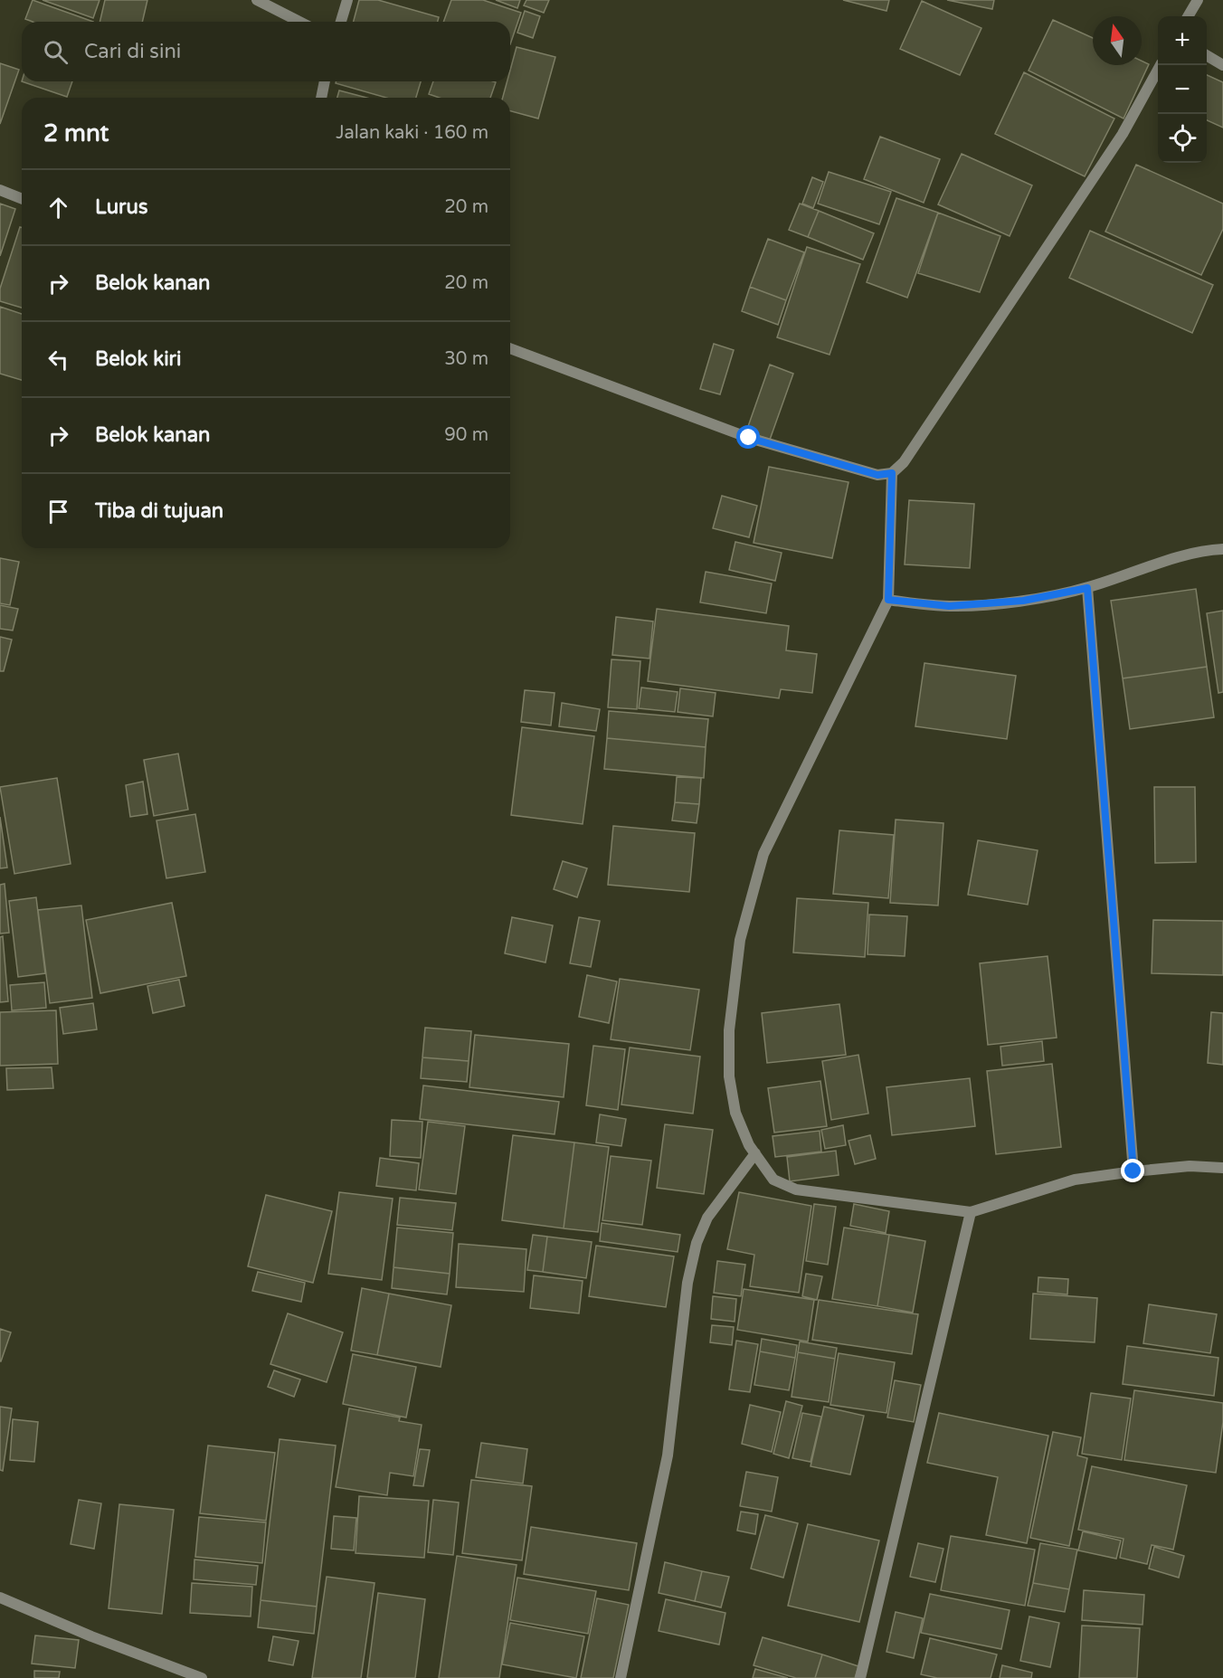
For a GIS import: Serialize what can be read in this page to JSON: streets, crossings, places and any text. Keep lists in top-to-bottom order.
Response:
{
  "north": "top",
  "page": {
    "map_buttons": ["+", "−"],
    "search": "Cari di sini",
    "heading": ["2 mnt", "Jalan kaki · 160 m"],
    "list": [
      ["Lurus", "20 m"],
      ["Belok kanan", "20 m"],
      ["Belok kiri", "30 m"],
      ["Belok kanan", "90 m"],
      "Tiba di tujuan"
    ]
  }
}
